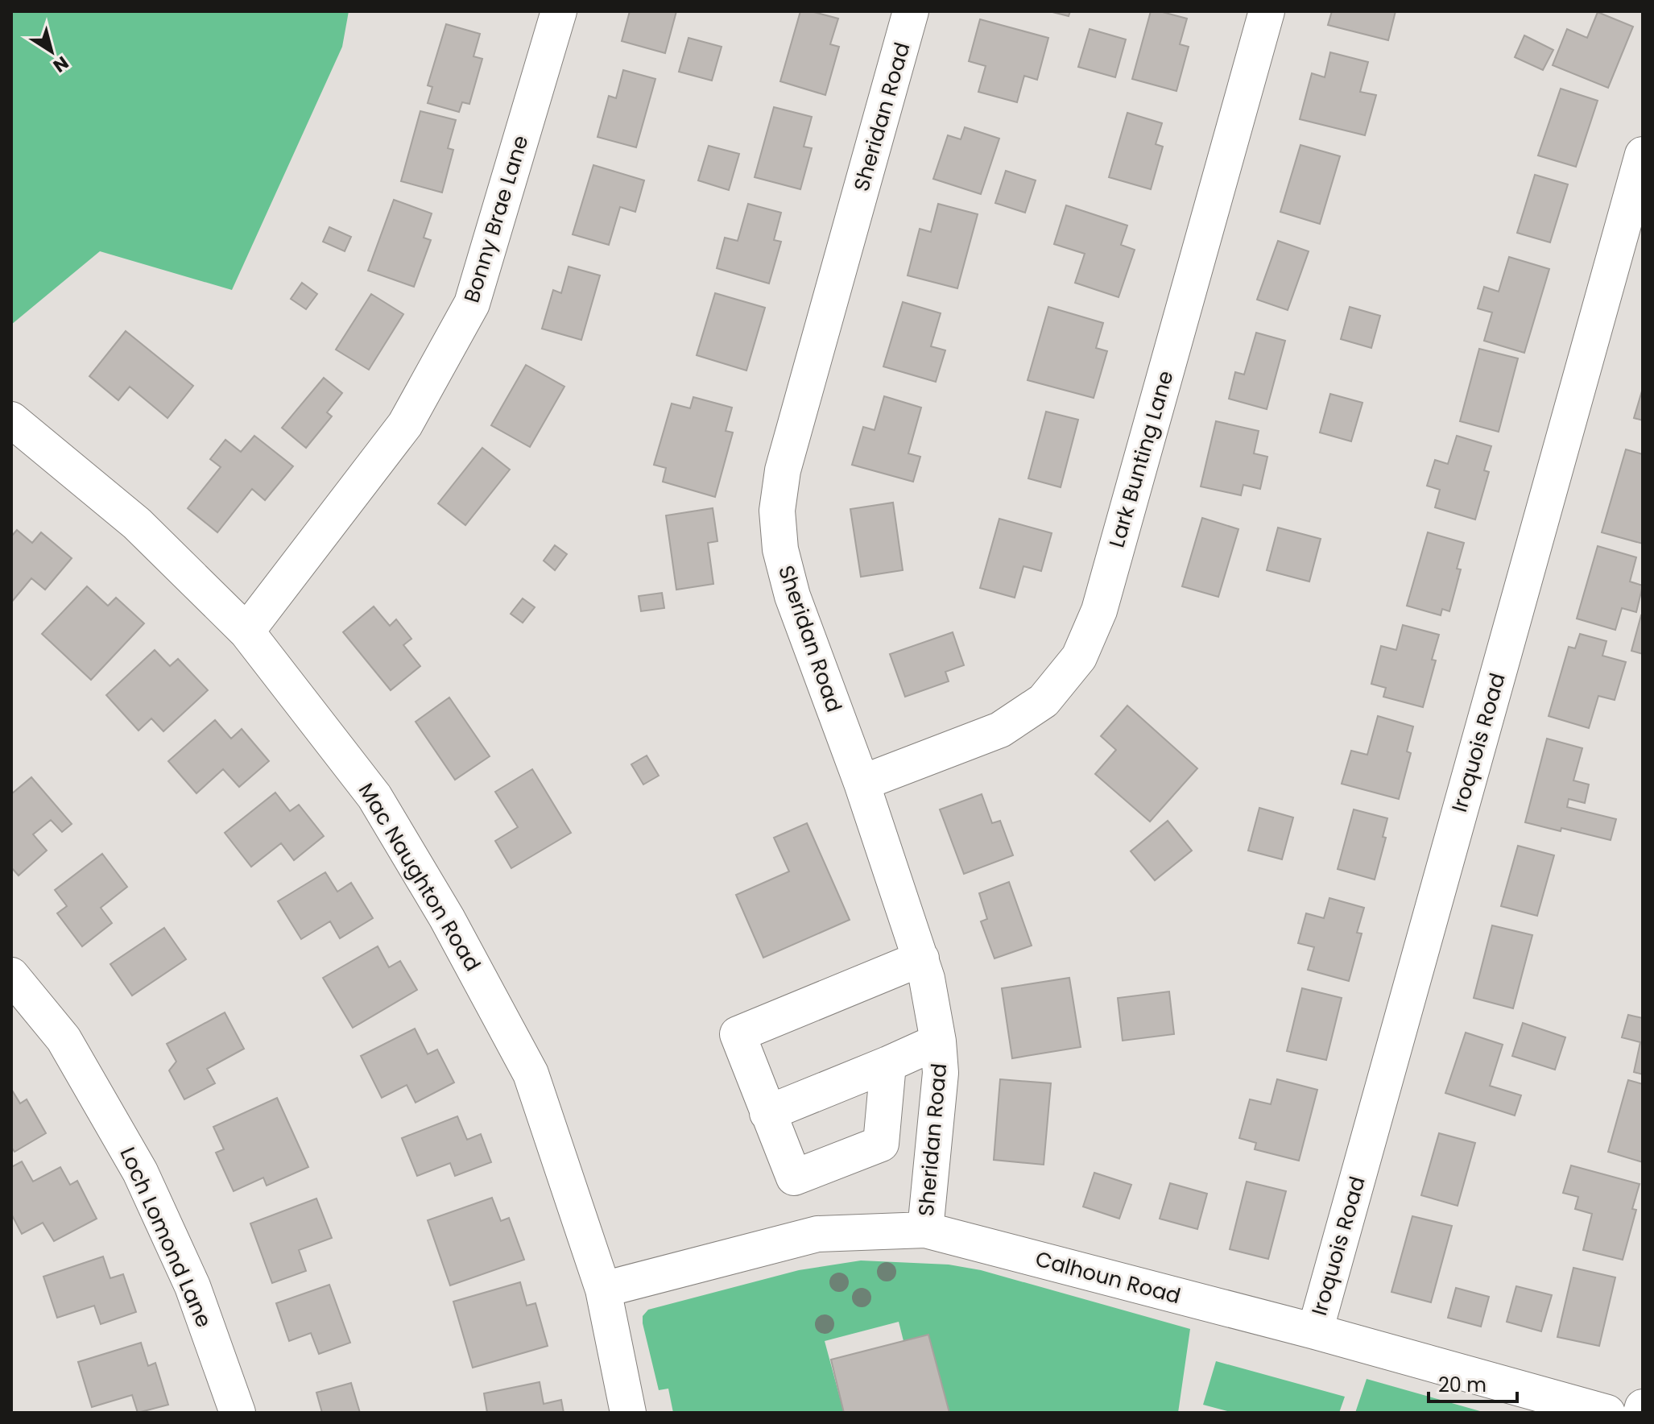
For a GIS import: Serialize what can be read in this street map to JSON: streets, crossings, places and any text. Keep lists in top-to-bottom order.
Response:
{
  "streets": {
    "street": [
      "Sheridan Road",
      "Bonny Brae Lane",
      "Lark Bunting Lane",
      "Iroquois Road",
      "Mac Naughton Road",
      "Loch Lomond Lane",
      "Calhoun Road"
    ]
  },
  "crossings": [
    ["Sheridan Road", "Lark Bunting Lane"],
    ["Sheridan Road", "Calhoun Road"],
    ["Bonny Brae Lane", "Mac Naughton Road"],
    ["Iroquois Road", "Calhoun Road"],
    ["Mac Naughton Road", "Calhoun Road"]
  ],
  "scale_bar": "20 m",
  "north": "bottom right"
}
